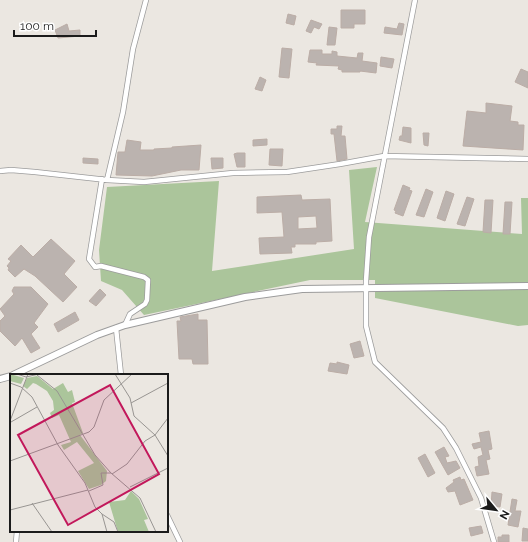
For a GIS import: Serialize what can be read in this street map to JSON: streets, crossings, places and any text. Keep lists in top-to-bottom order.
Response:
{
  "scale_bar": "100 m",
  "north": "bottom right"
}
